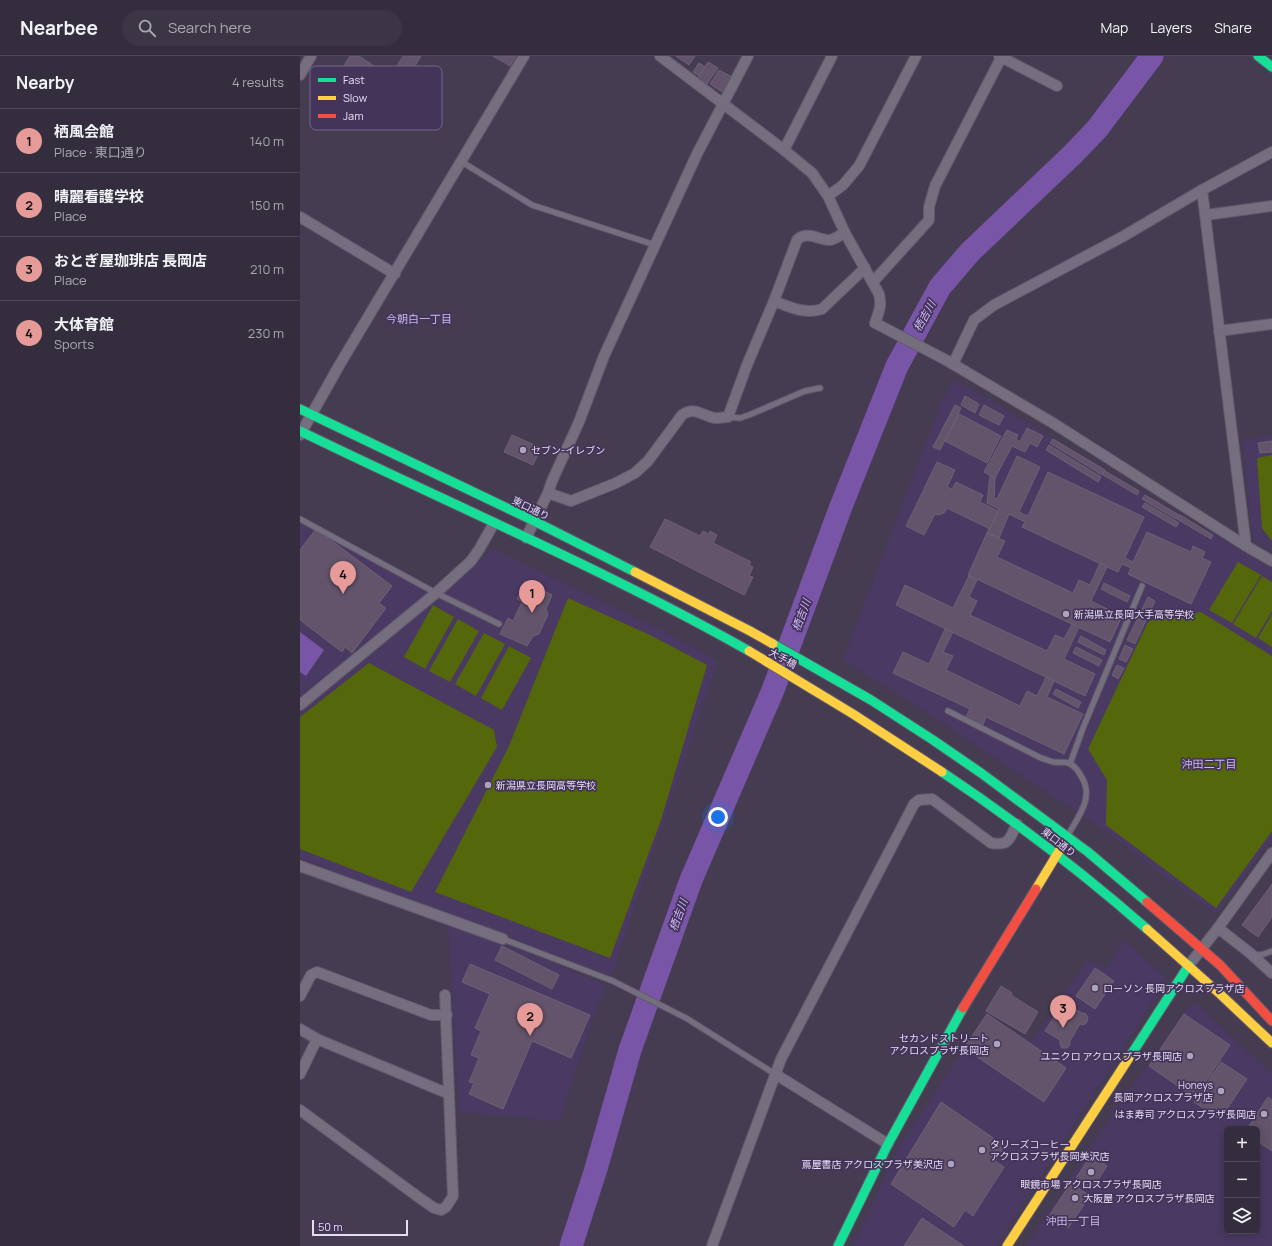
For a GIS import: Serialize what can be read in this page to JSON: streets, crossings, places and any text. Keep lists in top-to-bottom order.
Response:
{
  "streets": {
    "street": ["東口通り", "大手橋"]
  },
  "crossings": [
    ["東口通り", "大手橋"]
  ],
  "districts": ["今朝白一丁目", "沖田二丁目", "沖田一丁目"],
  "water": ["栖吉川"],
  "places": [
    "セブン-イレブン",
    "新潟県立長岡大手高等学校",
    "新潟県立長岡高等学校",
    "ローソン 長岡アクロスプラザ店",
    "セカンドストリート アクロスプラザ長岡店",
    "ユニクロ アクロスプラザ長岡店",
    "Honeys 長岡アクロスプラザ店",
    "はま寿司 アクロスプラザ長岡店",
    "タリーズコーヒー アクロスプラザ長岡美沢店",
    "蔦屋書店 アクロスプラザ美沢店",
    "眼鏡市場 アクロスプラザ長岡店",
    "大阪屋 アクロスプラザ長岡店"
  ],
  "legend": ["Fast", "Slow", "Jam"],
  "scale_bar": "50 m",
  "page": {
    "header": "Nearbee",
    "search": "Search here",
    "nav": ["Map", "Layers", "Share"],
    "heading": ["Nearby", "4 results"],
    "list": [
      {
        "mark": "1",
        "name": "栖風会館",
        "note": "Place · 東口通り",
        "value": "140 m"
      },
      {
        "mark": "2",
        "name": "晴麗看護学校",
        "note": "Place",
        "value": "150 m"
      },
      {
        "mark": "3",
        "name": "おとぎ屋珈琲店 長岡店",
        "note": "Place",
        "value": "210 m"
      },
      {
        "mark": "4",
        "name": "大体育館",
        "note": "Sports",
        "value": "230 m"
      }
    ],
    "pins": [
      "4",
      "1",
      "3",
      "2"
    ],
    "map_buttons": ["+", "−"],
    "scale": "50 m"
  }
}
